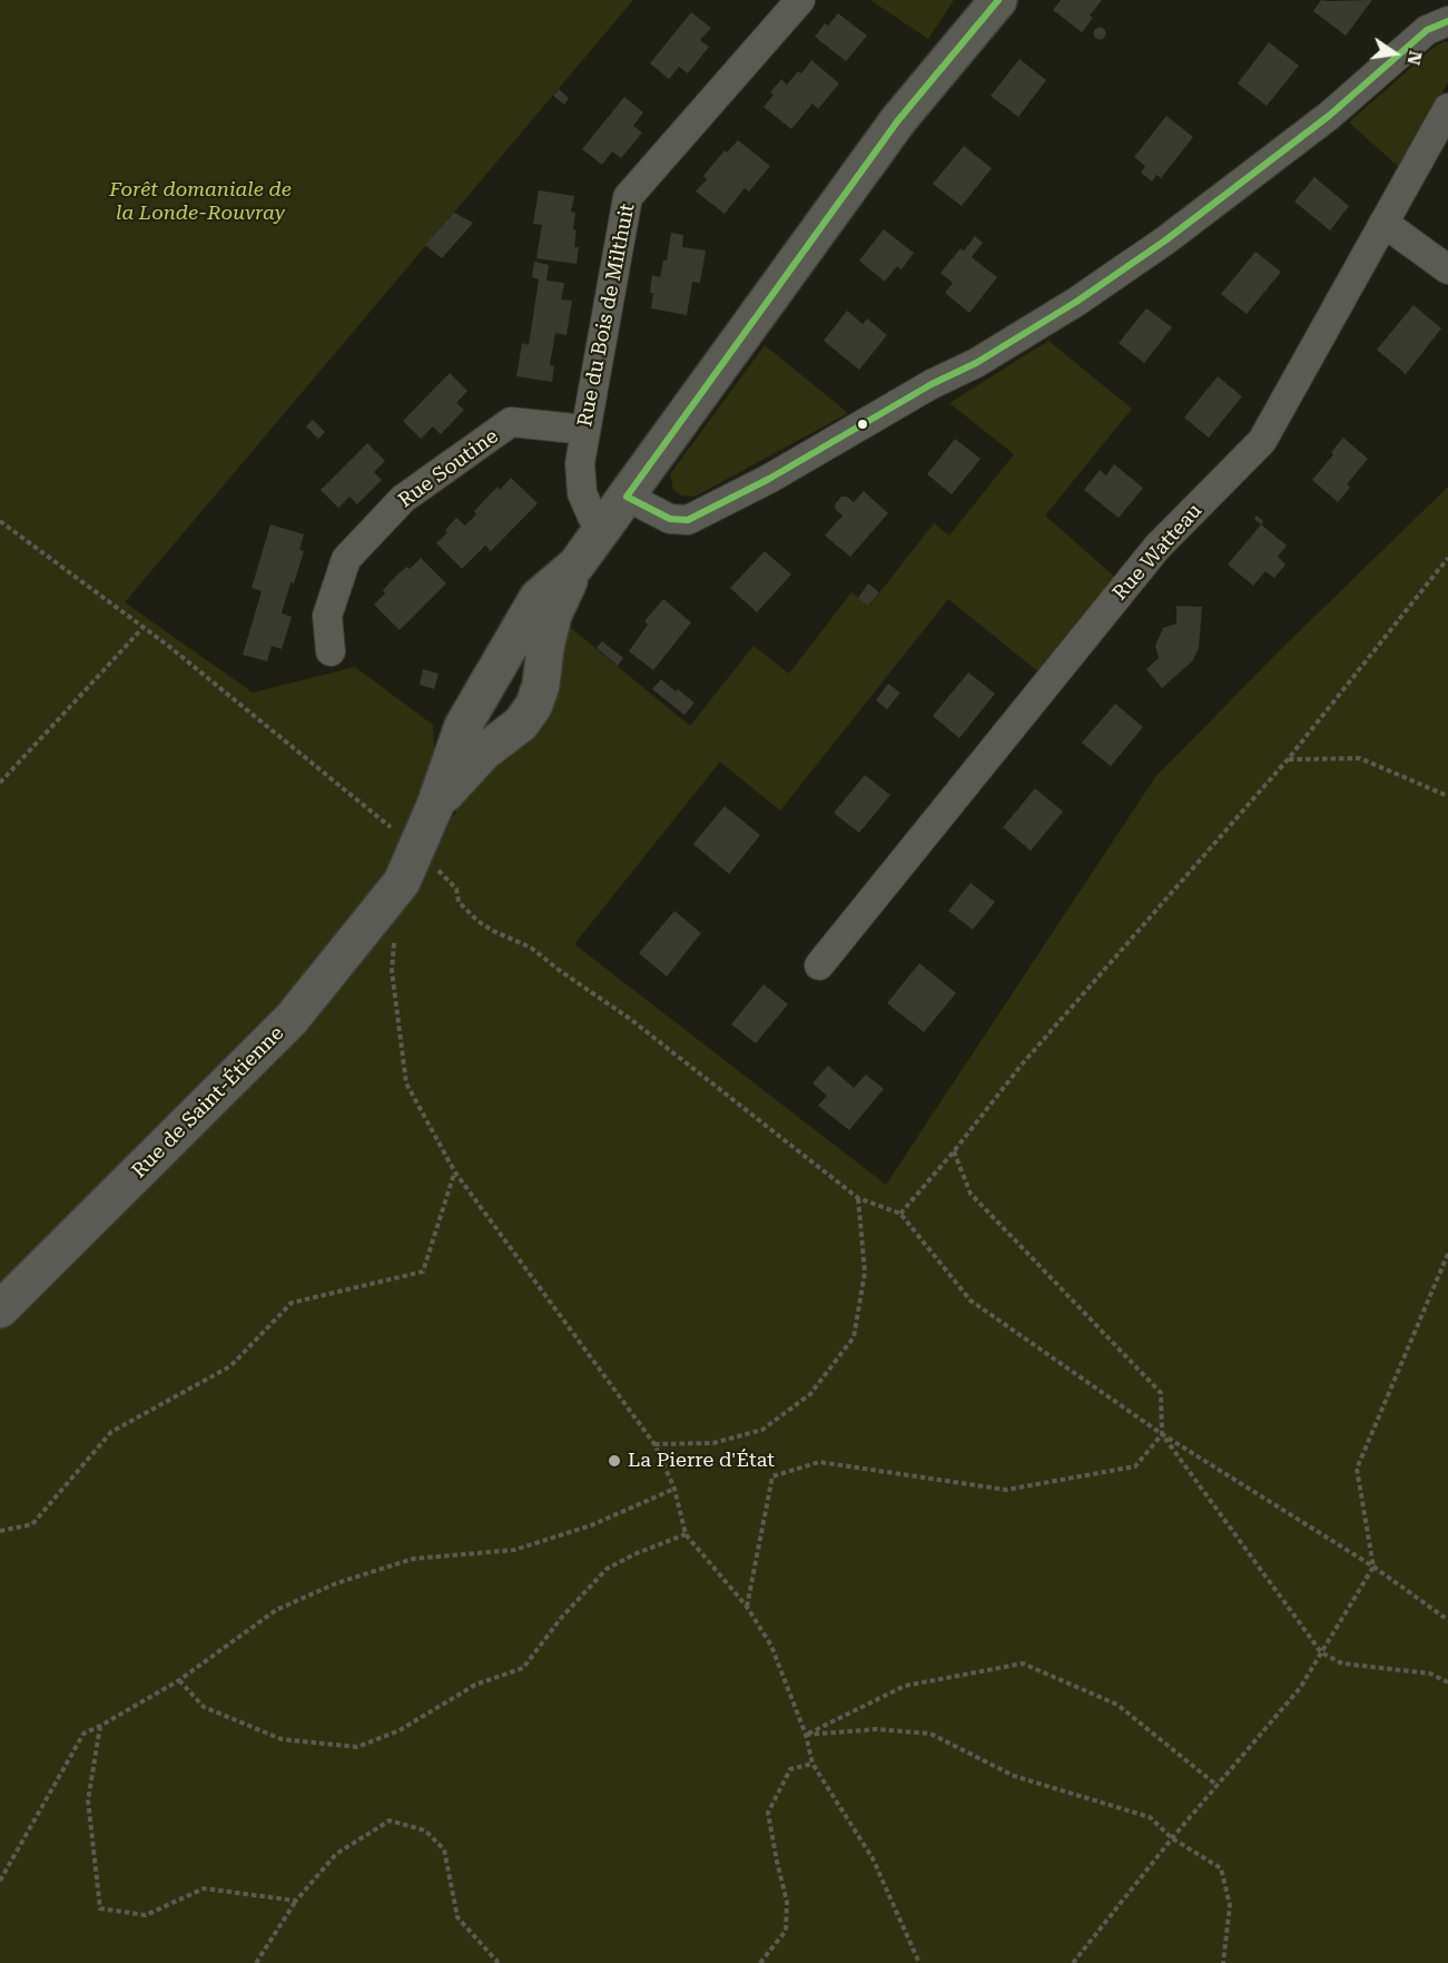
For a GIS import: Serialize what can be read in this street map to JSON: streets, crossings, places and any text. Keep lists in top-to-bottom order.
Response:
{
  "streets": {
    "street": [
      "Rue du Bois de Milthuit",
      "Rue Soutine",
      "Rue Watteau",
      "Rue de Saint-Étienne"
    ]
  },
  "crossings": [
    ["Rue du Bois de Milthuit", "Rue Soutine"]
  ],
  "parks": ["Forêt domaniale de la Londe-Rouvray"],
  "places": ["La Pierre d'État"],
  "north": "right"
}
